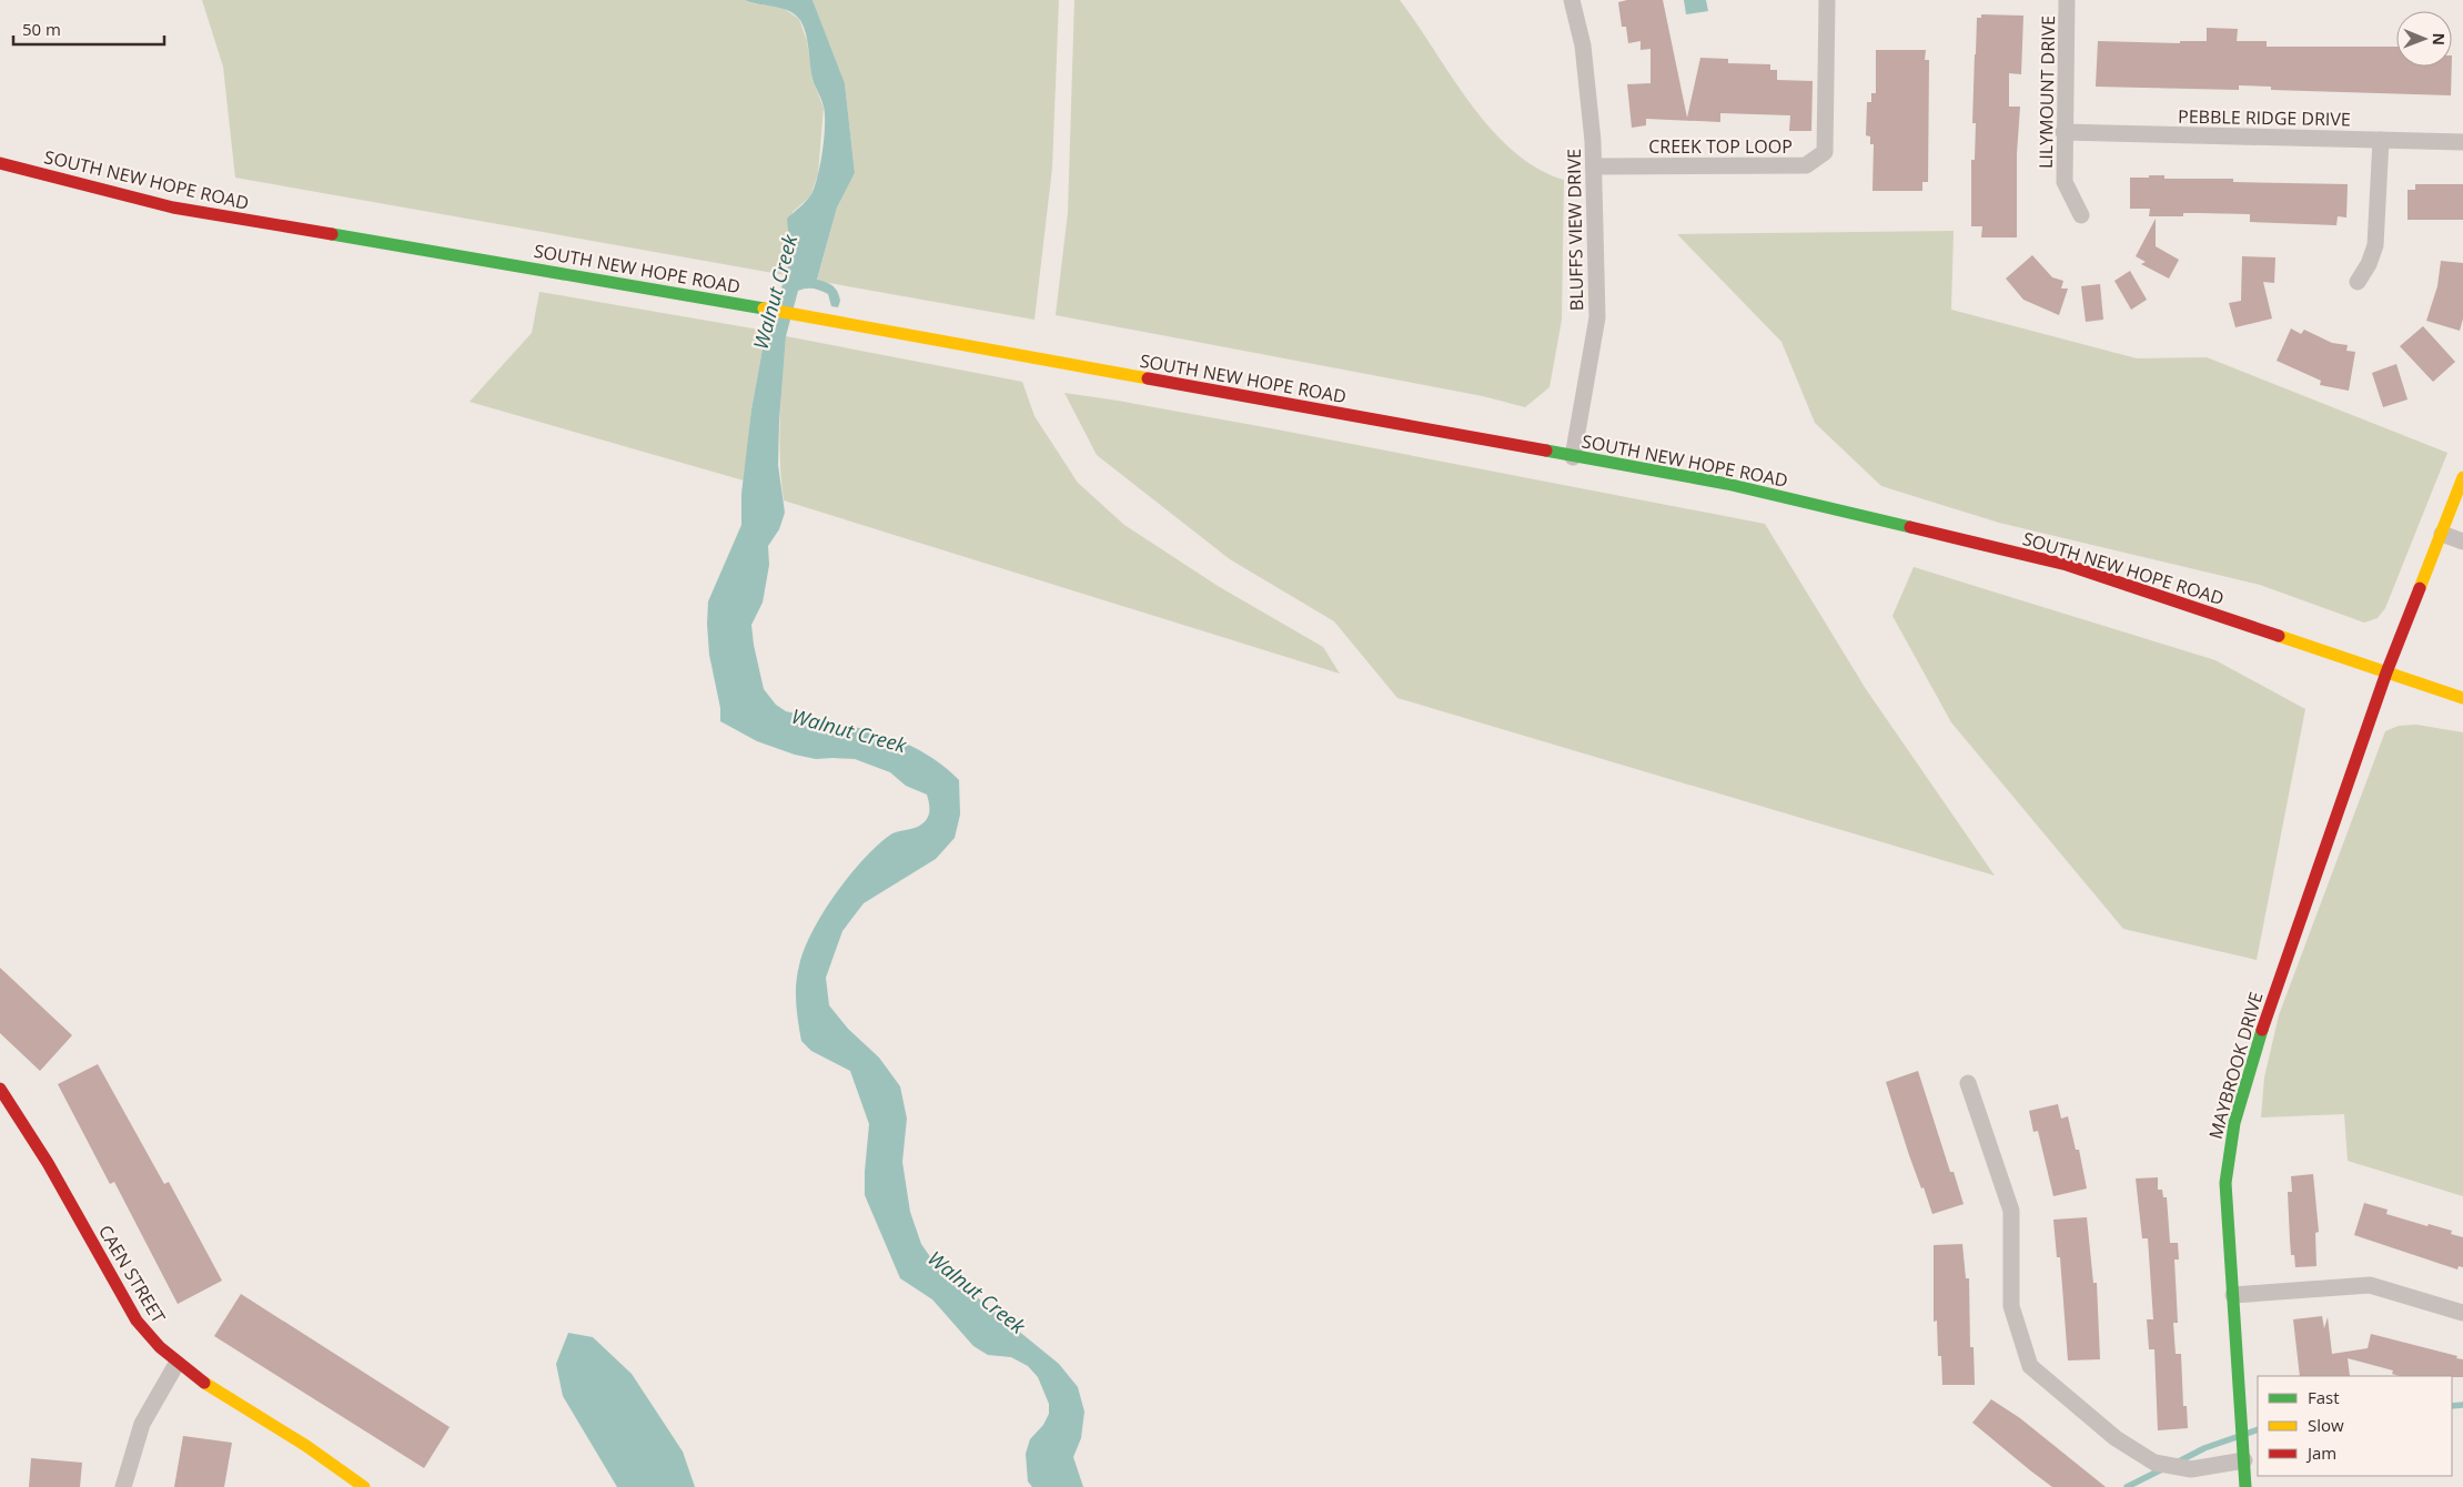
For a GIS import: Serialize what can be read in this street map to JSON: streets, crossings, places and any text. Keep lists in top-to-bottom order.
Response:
{
  "streets": {
    "main road": ["SOUTH NEW HOPE ROAD", "MAYBROOK DRIVE", "CAEN STREET"],
    "street": [
      "LILYMOUNT DRIVE",
      "PEBBLE RIDGE DRIVE",
      "CREEK TOP LOOP",
      "BLUFFS VIEW DRIVE"
    ]
  },
  "crossings": [
    ["LILYMOUNT DRIVE", "PEBBLE RIDGE DRIVE"],
    ["CREEK TOP LOOP", "BLUFFS VIEW DRIVE"],
    ["SOUTH NEW HOPE ROAD", "BLUFFS VIEW DRIVE"],
    ["SOUTH NEW HOPE ROAD", "MAYBROOK DRIVE"]
  ],
  "water": ["Walnut Creek"],
  "legend": ["Fast", "Slow", "Jam"],
  "scale_bar": "50 m",
  "north": "right"
}
